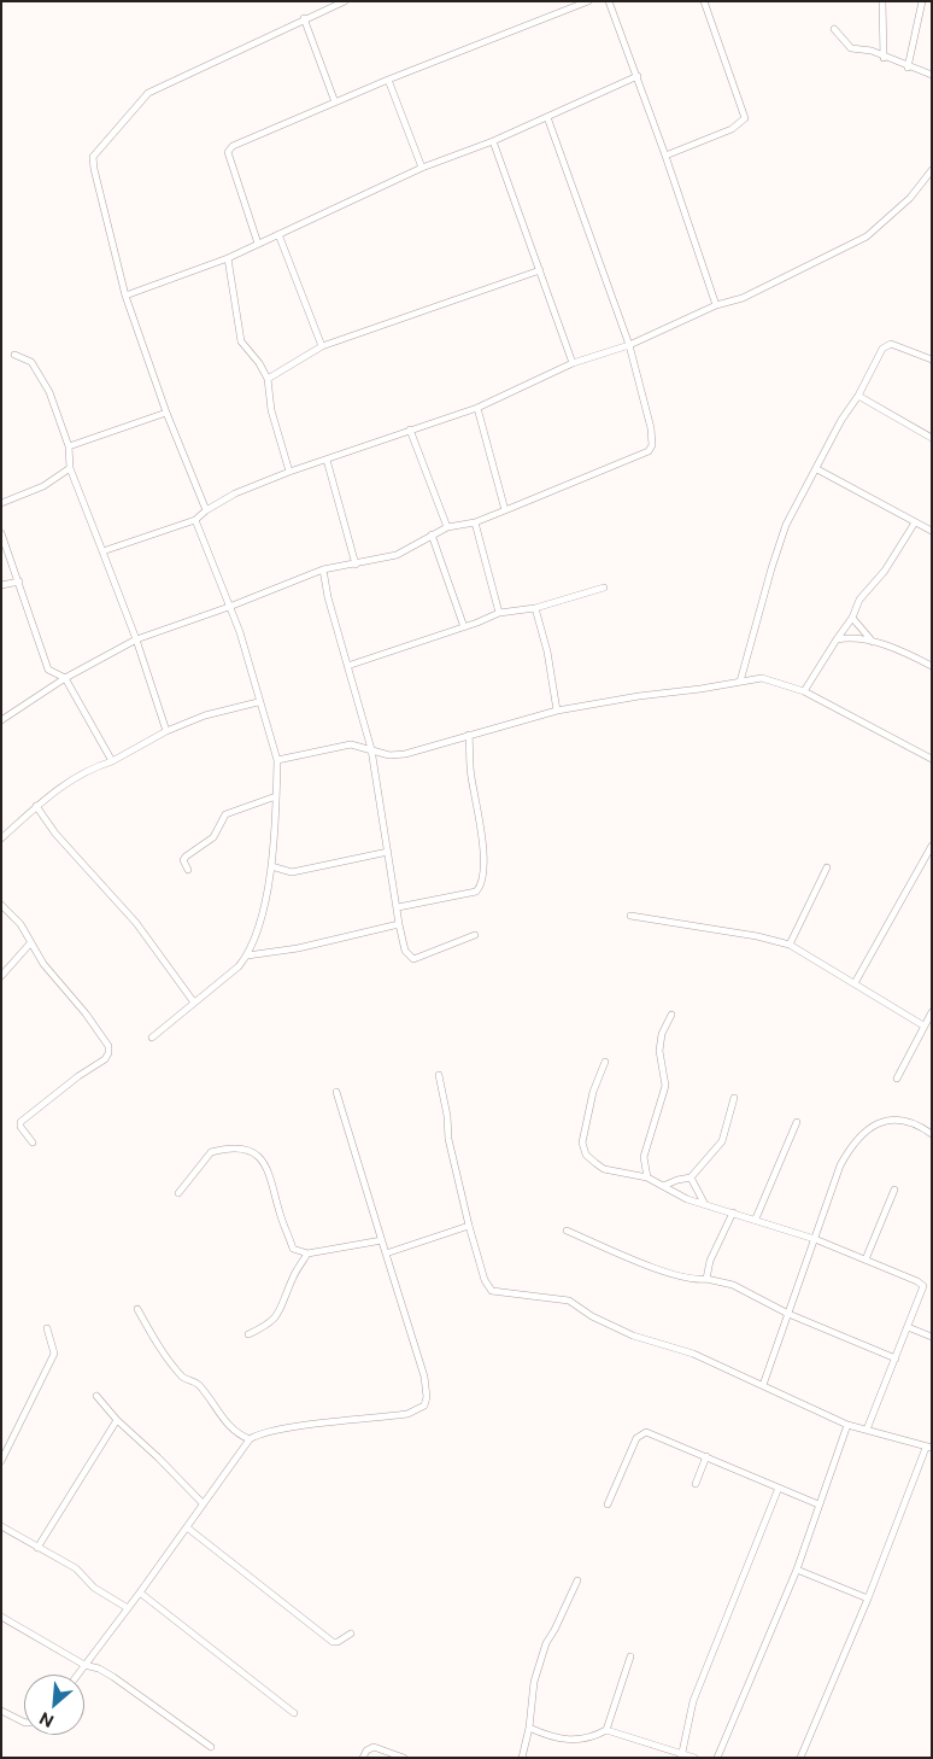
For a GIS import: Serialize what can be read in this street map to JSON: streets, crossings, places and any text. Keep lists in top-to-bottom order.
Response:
{
  "north": "bottom left"
}
